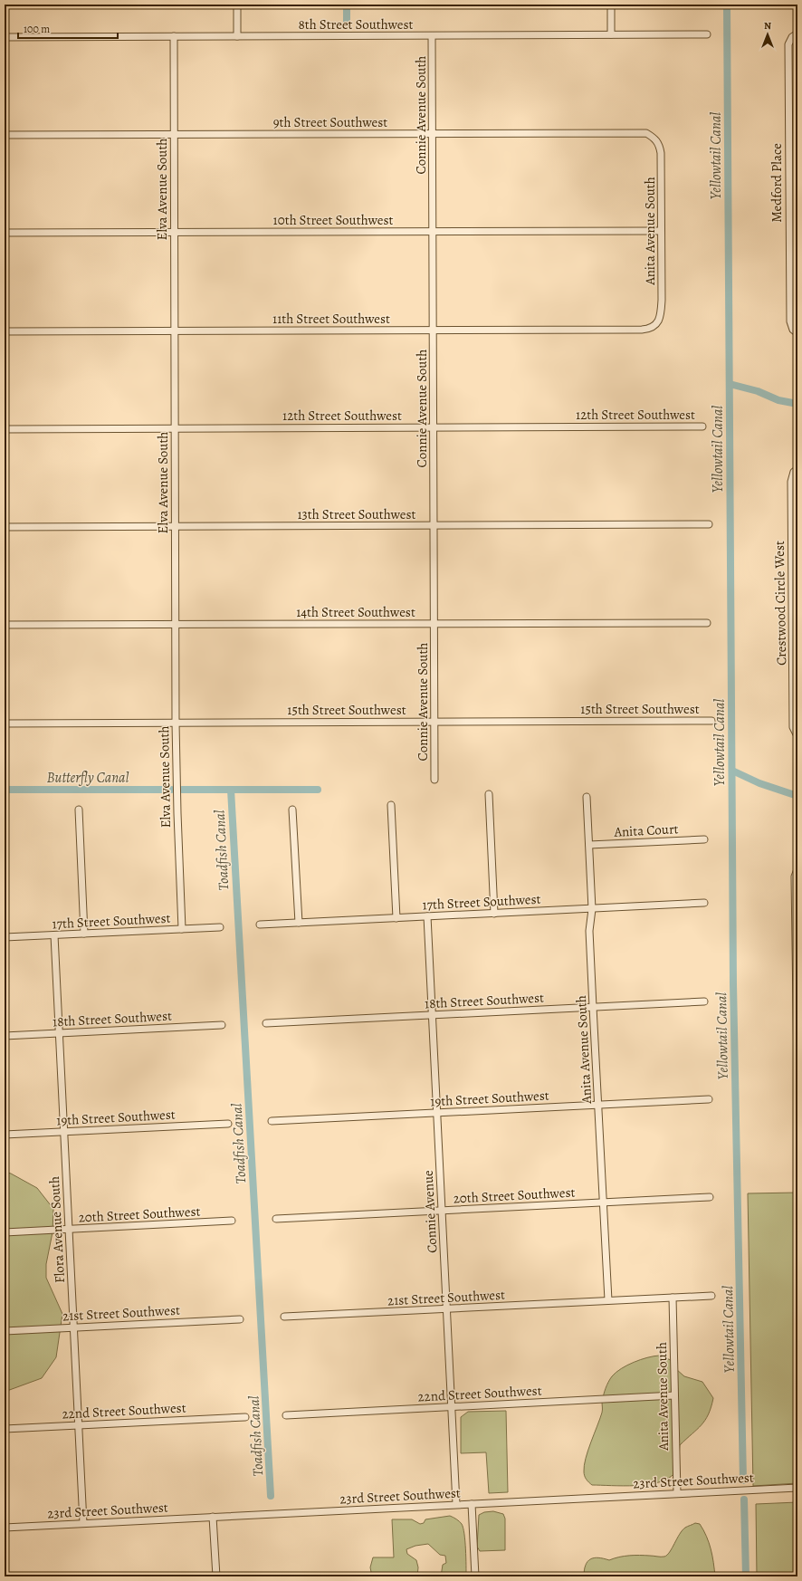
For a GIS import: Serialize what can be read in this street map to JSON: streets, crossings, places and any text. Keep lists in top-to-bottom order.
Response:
{
  "streets": {
    "street": [
      "8th Street Southwest",
      "Connie Avenue South",
      "9th Street Southwest",
      "Medford Place",
      "Elva Avenue South",
      "10th Street Southwest",
      "Anita Avenue South",
      "11th Street Southwest",
      "12th Street Southwest",
      "13th Street Southwest",
      "Crestwood Circle West",
      "14th Street Southwest",
      "15th Street Southwest",
      "Anita Court",
      "17th Street Southwest",
      "18th Street Southwest",
      "19th Street Southwest",
      "20th Street Southwest",
      "Connie Avenue",
      "Flora Avenue South",
      "21st Street Southwest",
      "22nd Street Southwest",
      "23rd Street Southwest"
    ]
  },
  "crossings": [
    ["8th Street Southwest", "Connie Avenue South"],
    ["8th Street Southwest", "Elva Avenue South"],
    ["Connie Avenue South", "9th Street Southwest"],
    ["Connie Avenue South", "10th Street Southwest"],
    ["Connie Avenue South", "11th Street Southwest"],
    ["Connie Avenue South", "12th Street Southwest"],
    ["Connie Avenue South", "13th Street Southwest"],
    ["Connie Avenue South", "14th Street Southwest"],
    ["Connie Avenue South", "15th Street Southwest"],
    ["9th Street Southwest", "Elva Avenue South"],
    ["9th Street Southwest", "Anita Avenue South"],
    ["Elva Avenue South", "10th Street Southwest"],
    ["Elva Avenue South", "11th Street Southwest"],
    ["Elva Avenue South", "12th Street Southwest"],
    ["Elva Avenue South", "13th Street Southwest"],
    ["Elva Avenue South", "14th Street Southwest"],
    ["Elva Avenue South", "15th Street Southwest"],
    ["Elva Avenue South", "17th Street Southwest"],
    ["10th Street Southwest", "Anita Avenue South"],
    ["Anita Avenue South", "11th Street Southwest"],
    ["Anita Avenue South", "Anita Court"],
    ["Anita Avenue South", "17th Street Southwest"],
    ["Anita Avenue South", "18th Street Southwest"],
    ["Anita Avenue South", "19th Street Southwest"],
    ["Anita Avenue South", "20th Street Southwest"],
    ["Anita Avenue South", "21st Street Southwest"],
    ["Anita Avenue South", "22nd Street Southwest"],
    ["Anita Avenue South", "23rd Street Southwest"],
    ["17th Street Southwest", "Connie Avenue"],
    ["17th Street Southwest", "Flora Avenue South"],
    ["18th Street Southwest", "Connie Avenue"],
    ["18th Street Southwest", "Flora Avenue South"],
    ["19th Street Southwest", "Connie Avenue"],
    ["19th Street Southwest", "Flora Avenue South"],
    ["20th Street Southwest", "Connie Avenue"],
    ["20th Street Southwest", "Flora Avenue South"],
    ["Connie Avenue", "21st Street Southwest"],
    ["Connie Avenue", "22nd Street Southwest"],
    ["Connie Avenue", "23rd Street Southwest"],
    ["Flora Avenue South", "21st Street Southwest"],
    ["Flora Avenue South", "22nd Street Southwest"],
    ["Flora Avenue South", "23rd Street Southwest"]
  ],
  "water": ["Yellowtail Canal", "Butterfly Canal", "Toadfish Canal"],
  "scale_bar": "100 m",
  "north": "top"
}
